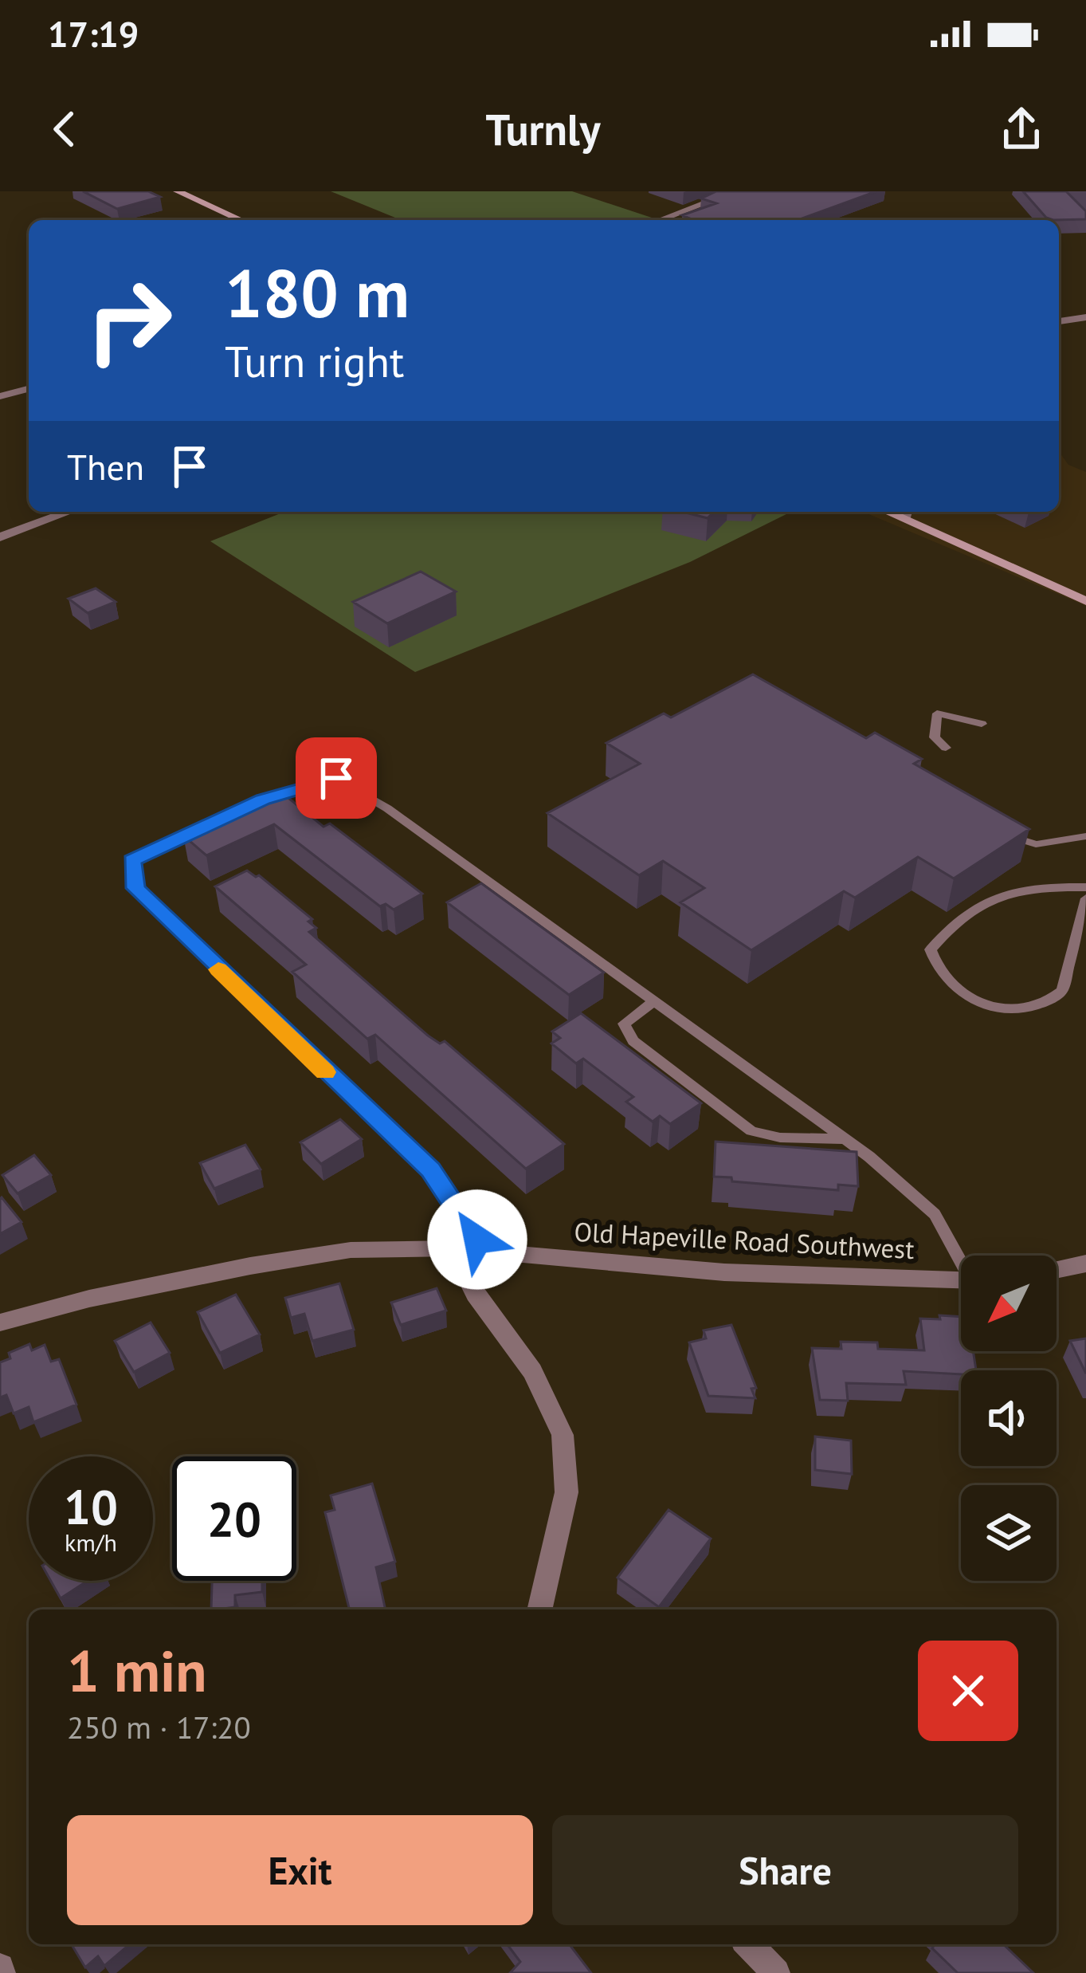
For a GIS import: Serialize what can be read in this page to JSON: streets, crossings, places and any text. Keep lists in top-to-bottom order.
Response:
{
  "streets": {
    "street": ["Old Hapeville Road Southwest"]
  },
  "north": "bottom left",
  "page": {
    "status": "17:19",
    "header": "Turnly",
    "turn": ["180 m", "Turn right"],
    "then": "Then",
    "speed": "10 km/h",
    "limit": "20",
    "heading": ["1 min", "250 m · 17:20"],
    "buttons": ["Exit", "Share"]
  }
}
